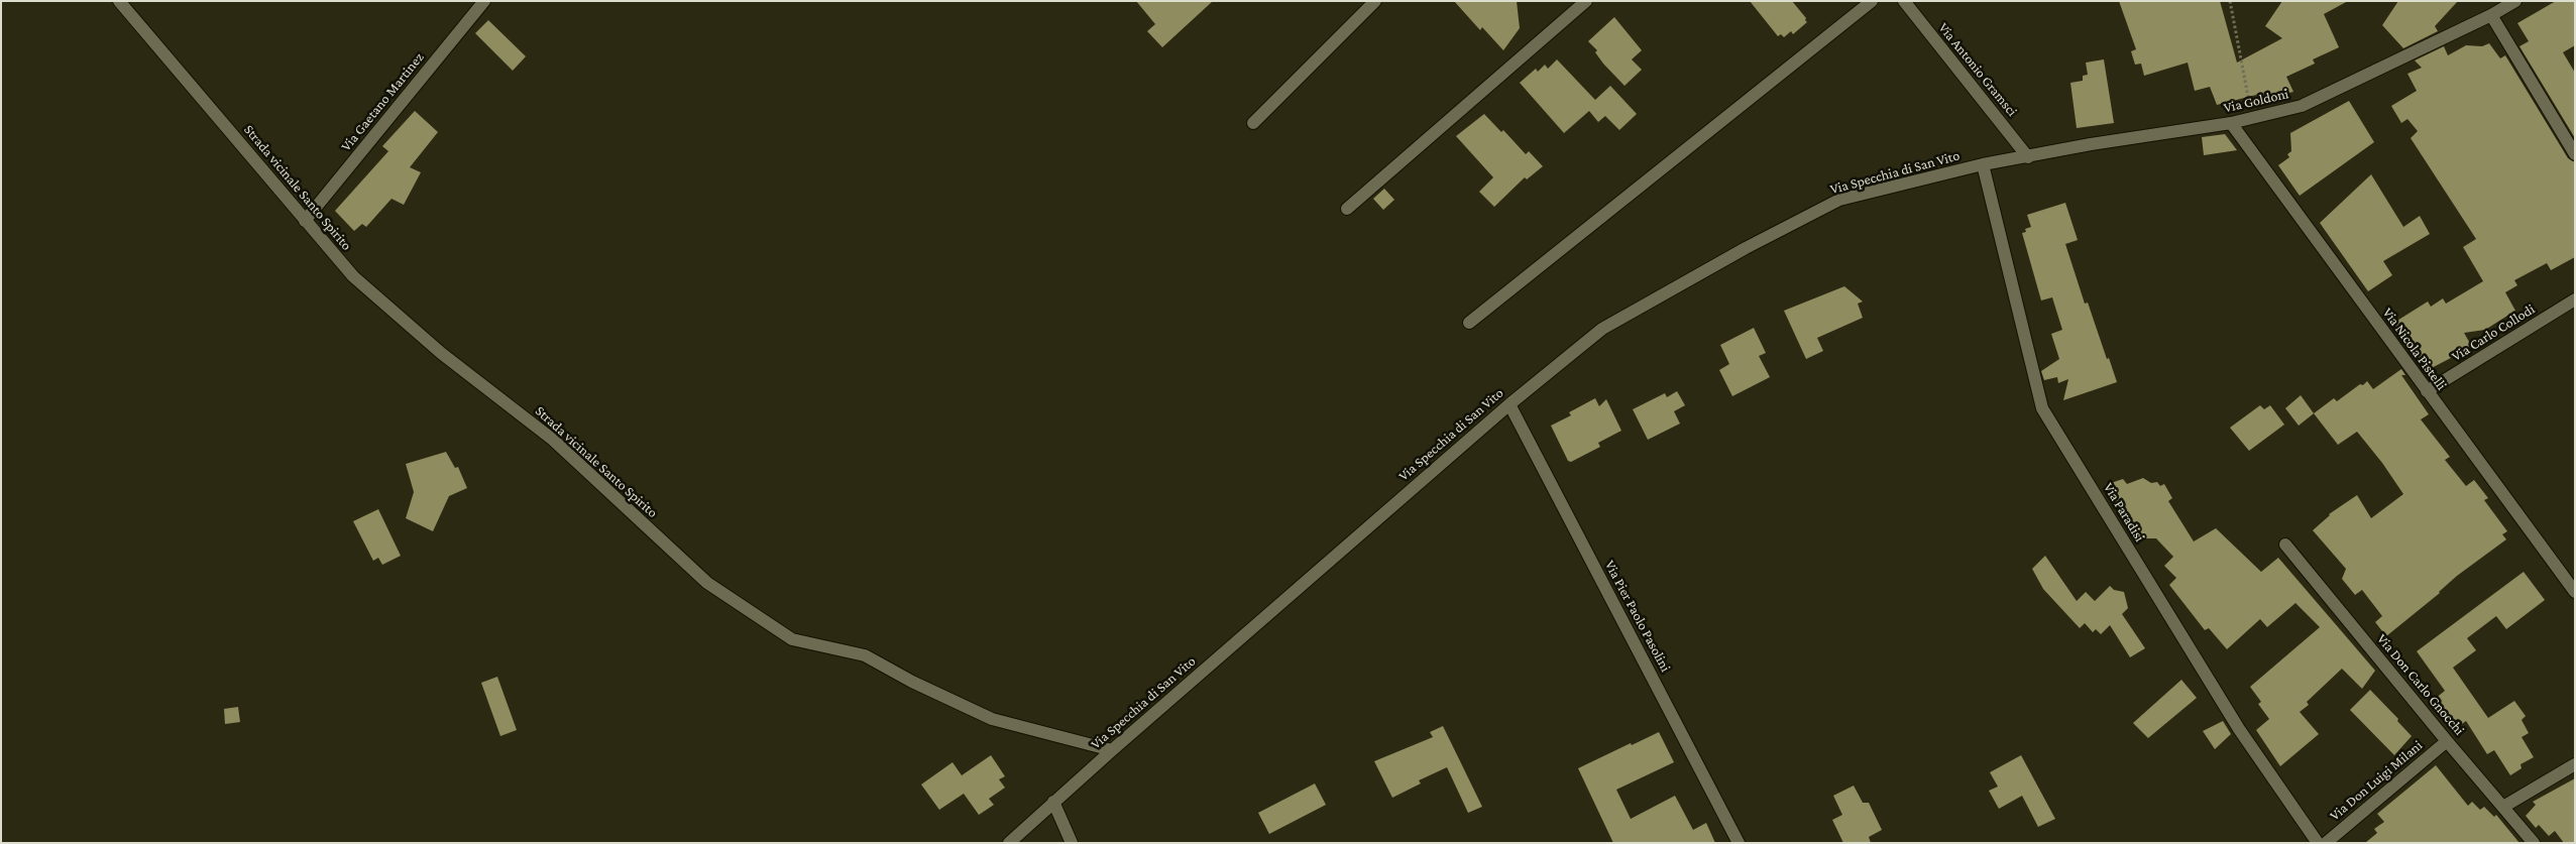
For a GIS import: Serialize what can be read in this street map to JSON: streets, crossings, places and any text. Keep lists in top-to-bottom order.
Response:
{
  "streets": {
    "street": [
      "Via Antonio Gramsci",
      "Via Goldoni",
      "Via Gaetano Martinez",
      "Via Specchia di San Vito",
      "Strada vicinale Santo Spirito",
      "Via Carlo Collodi",
      "Via Nicola Pistelli",
      "Via Paradisi",
      "Via Pier Paolo Pasolini",
      "Via Don Carlo Gnocchi",
      "Via Don Luigi Milani"
    ]
  },
  "crossings": [
    ["Via Antonio Gramsci", "Via Goldoni"],
    ["Via Goldoni", "Via Specchia di San Vito"],
    ["Via Goldoni", "Via Nicola Pistelli"],
    ["Via Goldoni", "Via Paradisi"],
    ["Via Gaetano Martinez", "Strada vicinale Santo Spirito"],
    ["Via Specchia di San Vito", "Strada vicinale Santo Spirito"],
    ["Via Specchia di San Vito", "Via Paradisi"],
    ["Via Specchia di San Vito", "Via Pier Paolo Pasolini"],
    ["Via Carlo Collodi", "Via Nicola Pistelli"],
    ["Via Don Carlo Gnocchi", "Via Don Luigi Milani"]
  ]
}
